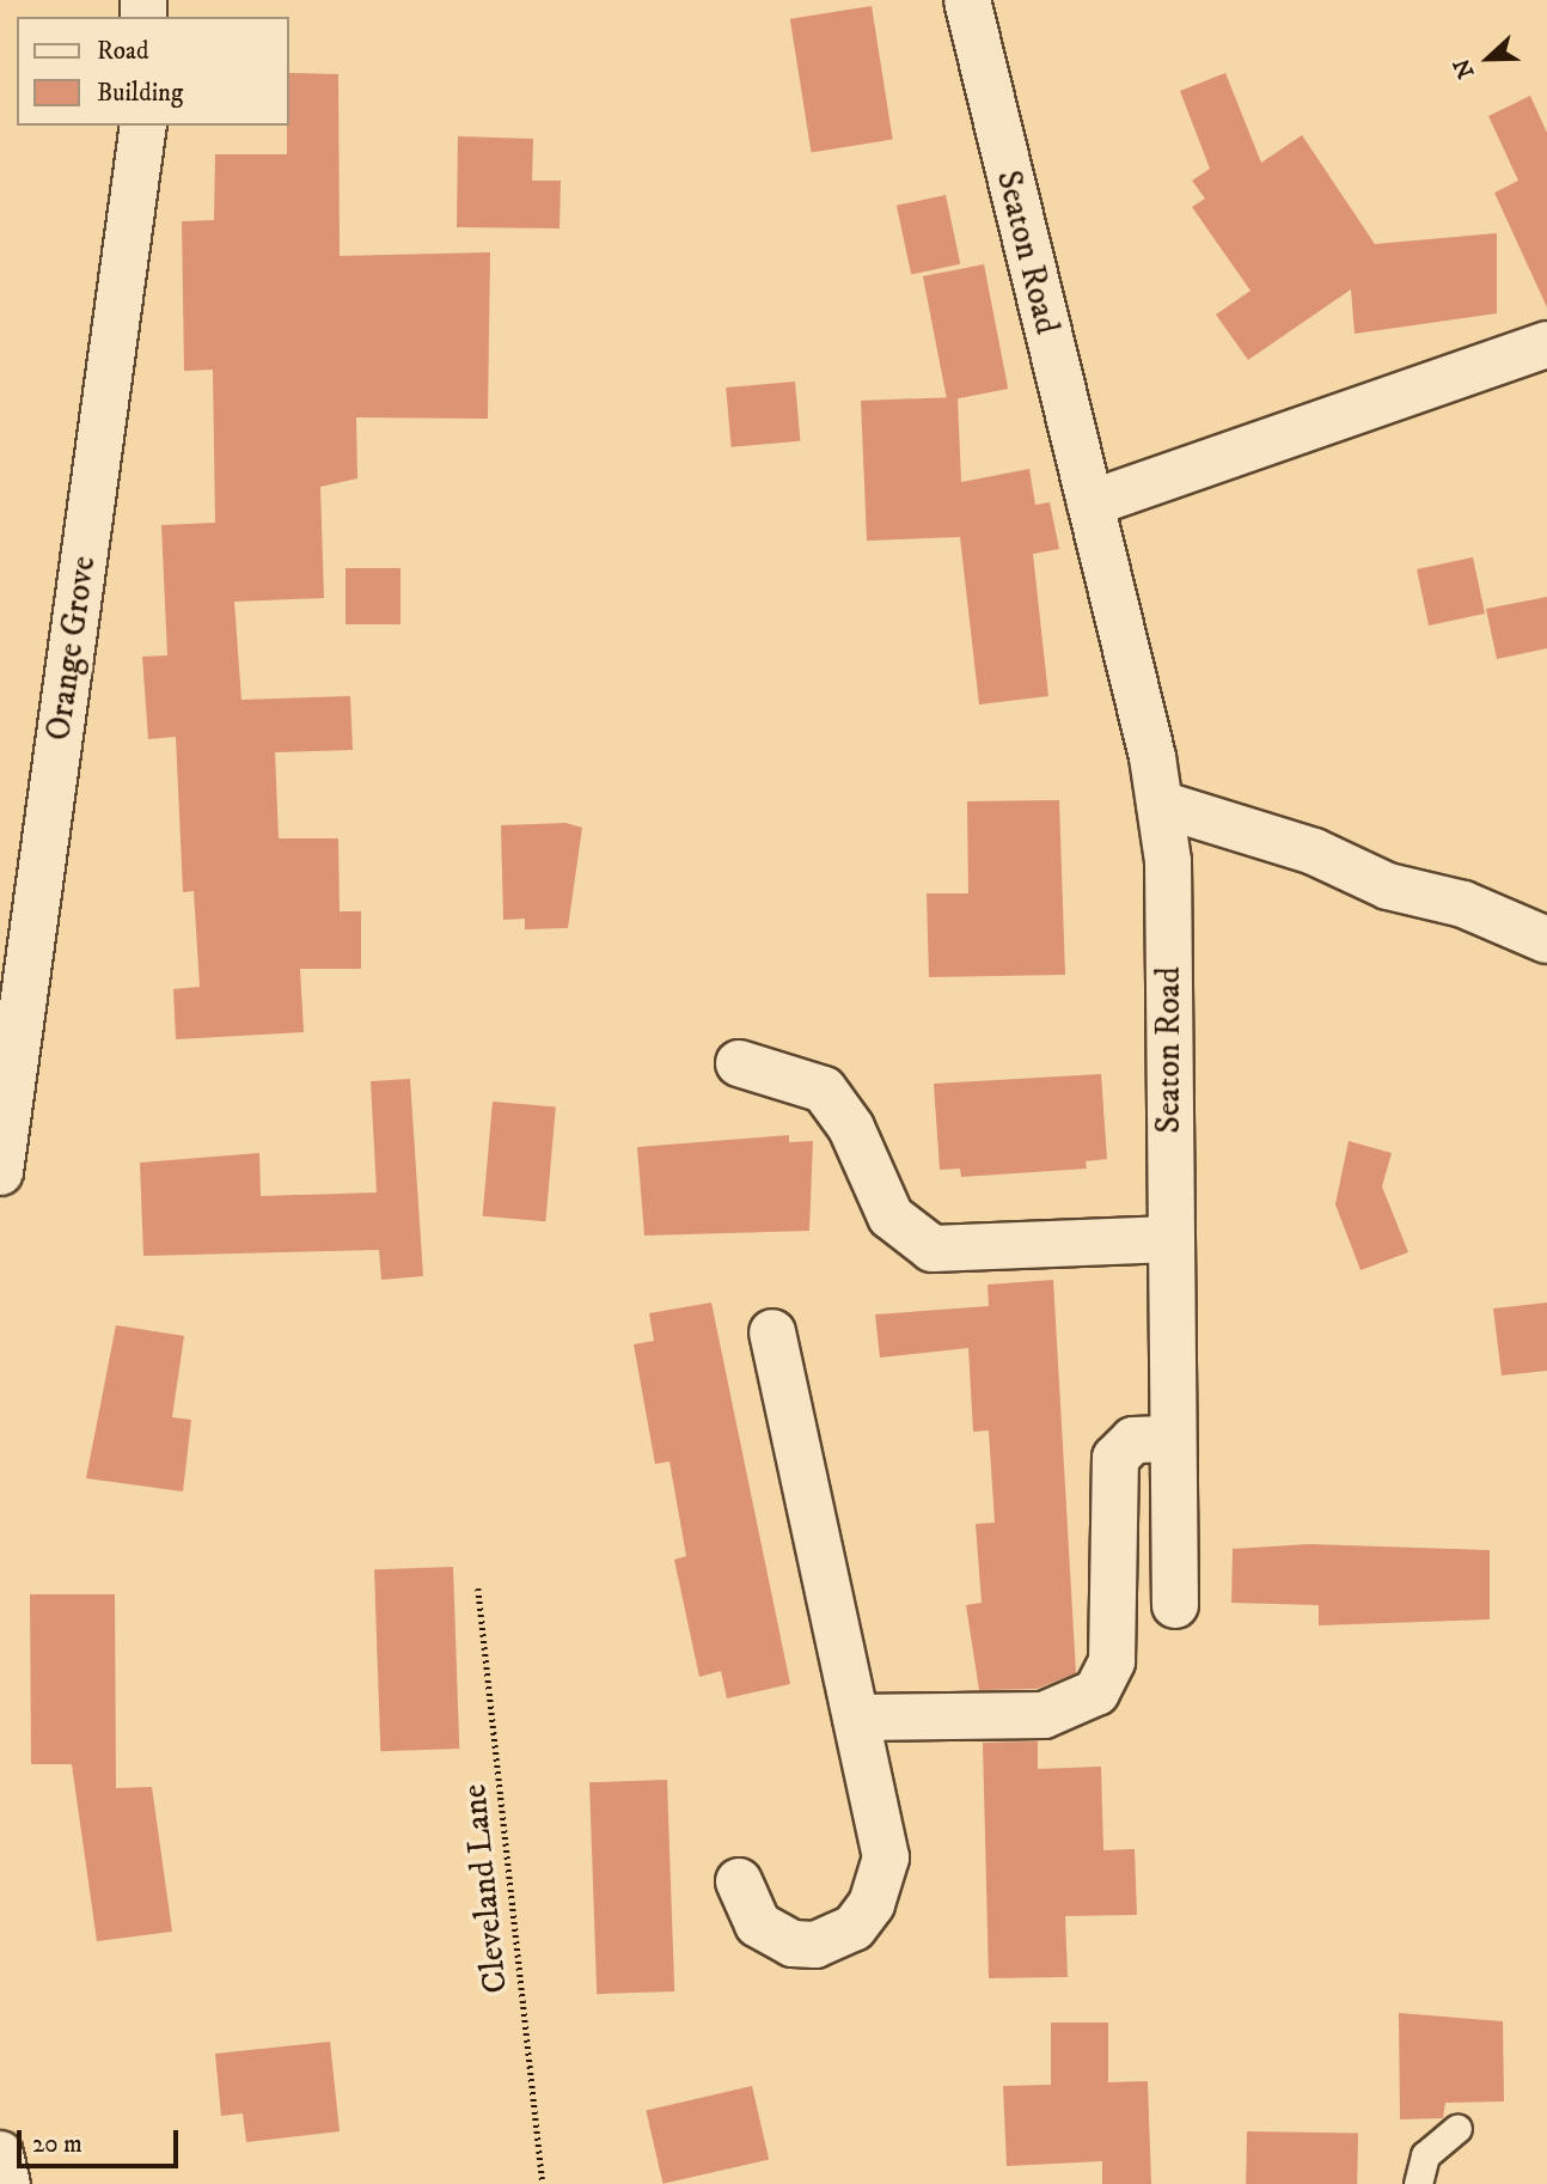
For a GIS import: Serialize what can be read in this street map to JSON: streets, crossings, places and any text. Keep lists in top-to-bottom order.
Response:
{
  "streets": {
    "street": ["Seaton Road", "Orange Grove"],
    "path": ["Cleveland Lane"]
  },
  "legend": ["Road", "Building"],
  "scale_bar": "20 m",
  "north": "left"
}
